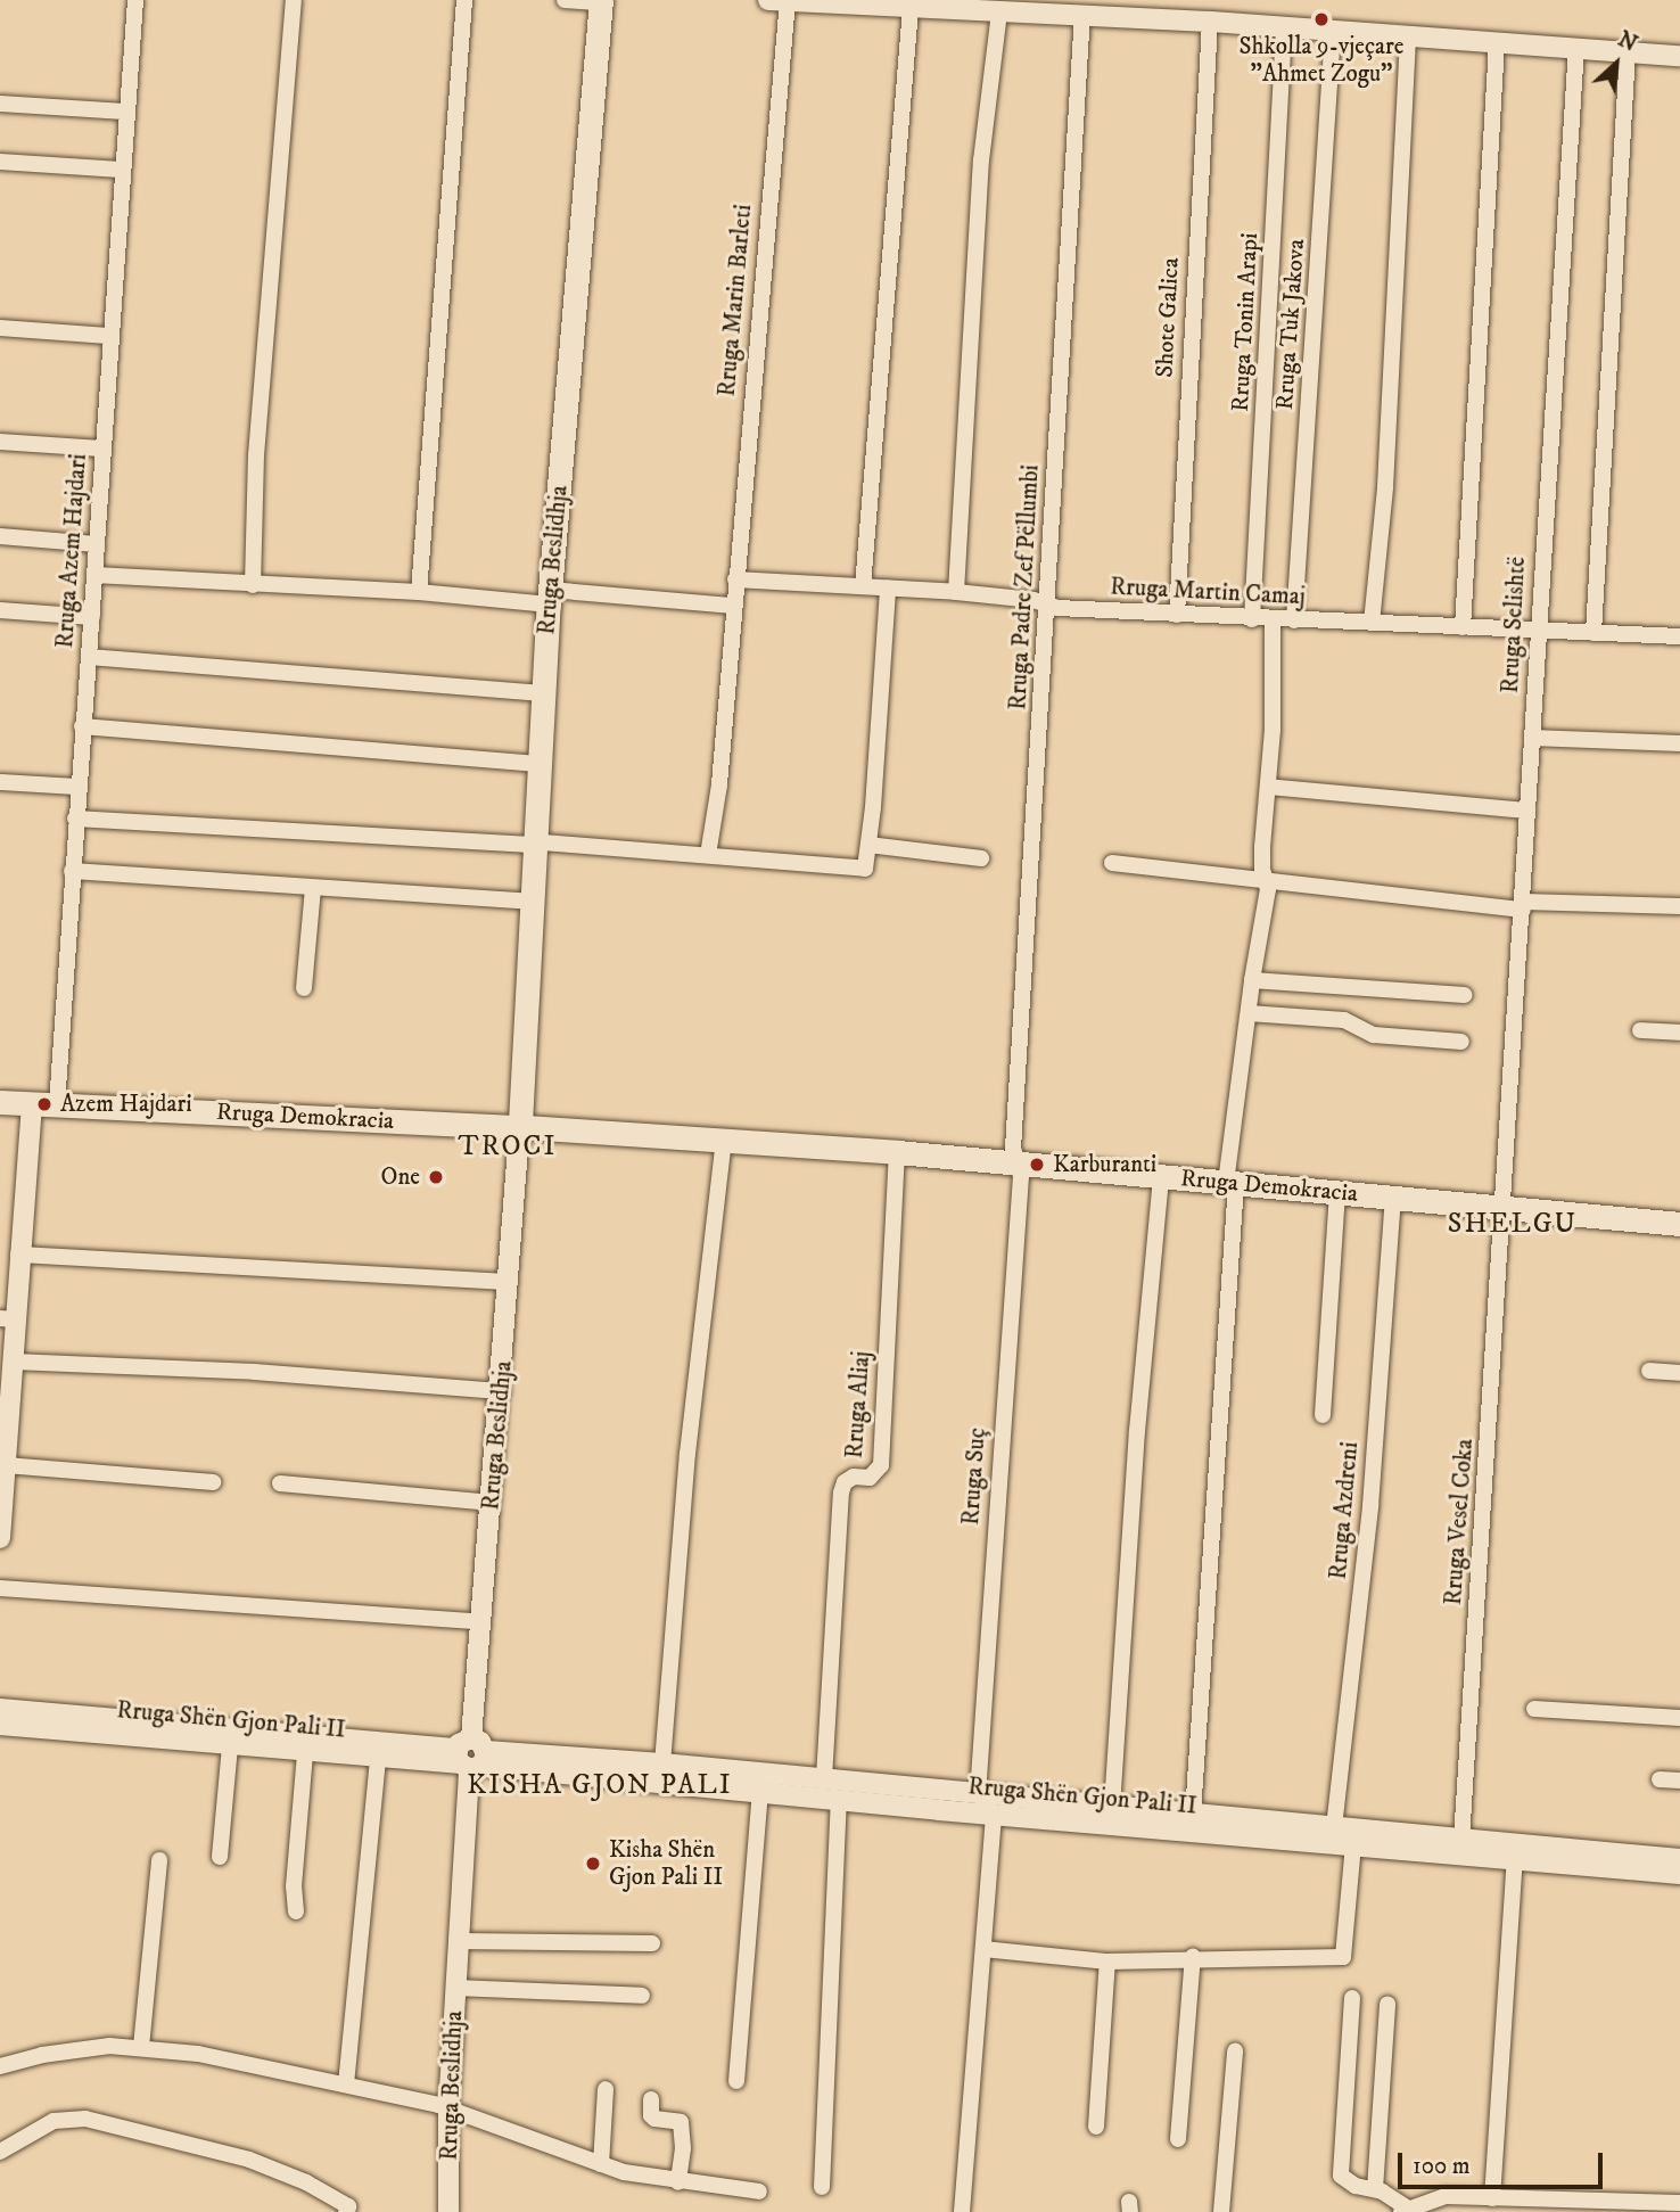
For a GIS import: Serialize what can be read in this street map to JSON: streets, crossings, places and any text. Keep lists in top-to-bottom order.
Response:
{
  "streets": {
    "main road": ["Rruga Beslidhja", "Rruga Demokracia"],
    "street": [
      "Rruga Marin Barleti",
      "Shote Galica",
      "Rruga Tonin Arapi",
      "Rruga Tuk Jakova",
      "Rruga Azem Hajdari",
      "Rruga Padre Zef Pëllumbi",
      "Rruga Martin Camaj",
      "Rruga Selishtë",
      "Rruga Aliaj",
      "Rruga Suç",
      "Rruga Azdreni",
      "Rruga Vesel Coka",
      "Rruga Shën Gjon Pali II"
    ]
  },
  "crossings": [
    ["Rruga Marin Barleti", "Rruga Martin Camaj"],
    ["Shote Galica", "Rruga Martin Camaj"],
    ["Rruga Tonin Arapi", "Rruga Martin Camaj"],
    ["Rruga Tuk Jakova", "Rruga Martin Camaj"],
    ["Rruga Azem Hajdari", "Rruga Demokracia"],
    ["Rruga Beslidhja", "Rruga Demokracia"],
    ["Rruga Beslidhja", "Rruga Shën Gjon Pali II"],
    ["Rruga Padre Zef Pëllumbi", "Rruga Martin Camaj"],
    ["Rruga Padre Zef Pëllumbi", "Rruga Demokracia"],
    ["Rruga Padre Zef Pëllumbi", "Rruga Suç"],
    ["Rruga Martin Camaj", "Rruga Selishtë"],
    ["Rruga Selishtë", "Rruga Demokracia"],
    ["Rruga Selishtë", "Rruga Vesel Coka"],
    ["Rruga Demokracia", "Rruga Aliaj"],
    ["Rruga Demokracia", "Rruga Suç"],
    ["Rruga Demokracia", "Rruga Azdreni"],
    ["Rruga Demokracia", "Rruga Vesel Coka"],
    ["Rruga Aliaj", "Rruga Shën Gjon Pali II"],
    ["Rruga Suç", "Rruga Shën Gjon Pali II"],
    ["Rruga Azdreni", "Rruga Shën Gjon Pali II"],
    ["Rruga Vesel Coka", "Rruga Shën Gjon Pali II"]
  ],
  "districts": ["TROCI", "SHELGU", "KISHA GJON PALI"],
  "places": [
    "Shkolla 9-vjeçare \"Ahmet Zogu\"",
    "Azem Hajdari",
    "Karburanti",
    "One",
    "Kisha Shën Gjon Pali II"
  ],
  "scale_bar": "100 m",
  "north": "top right"
}
